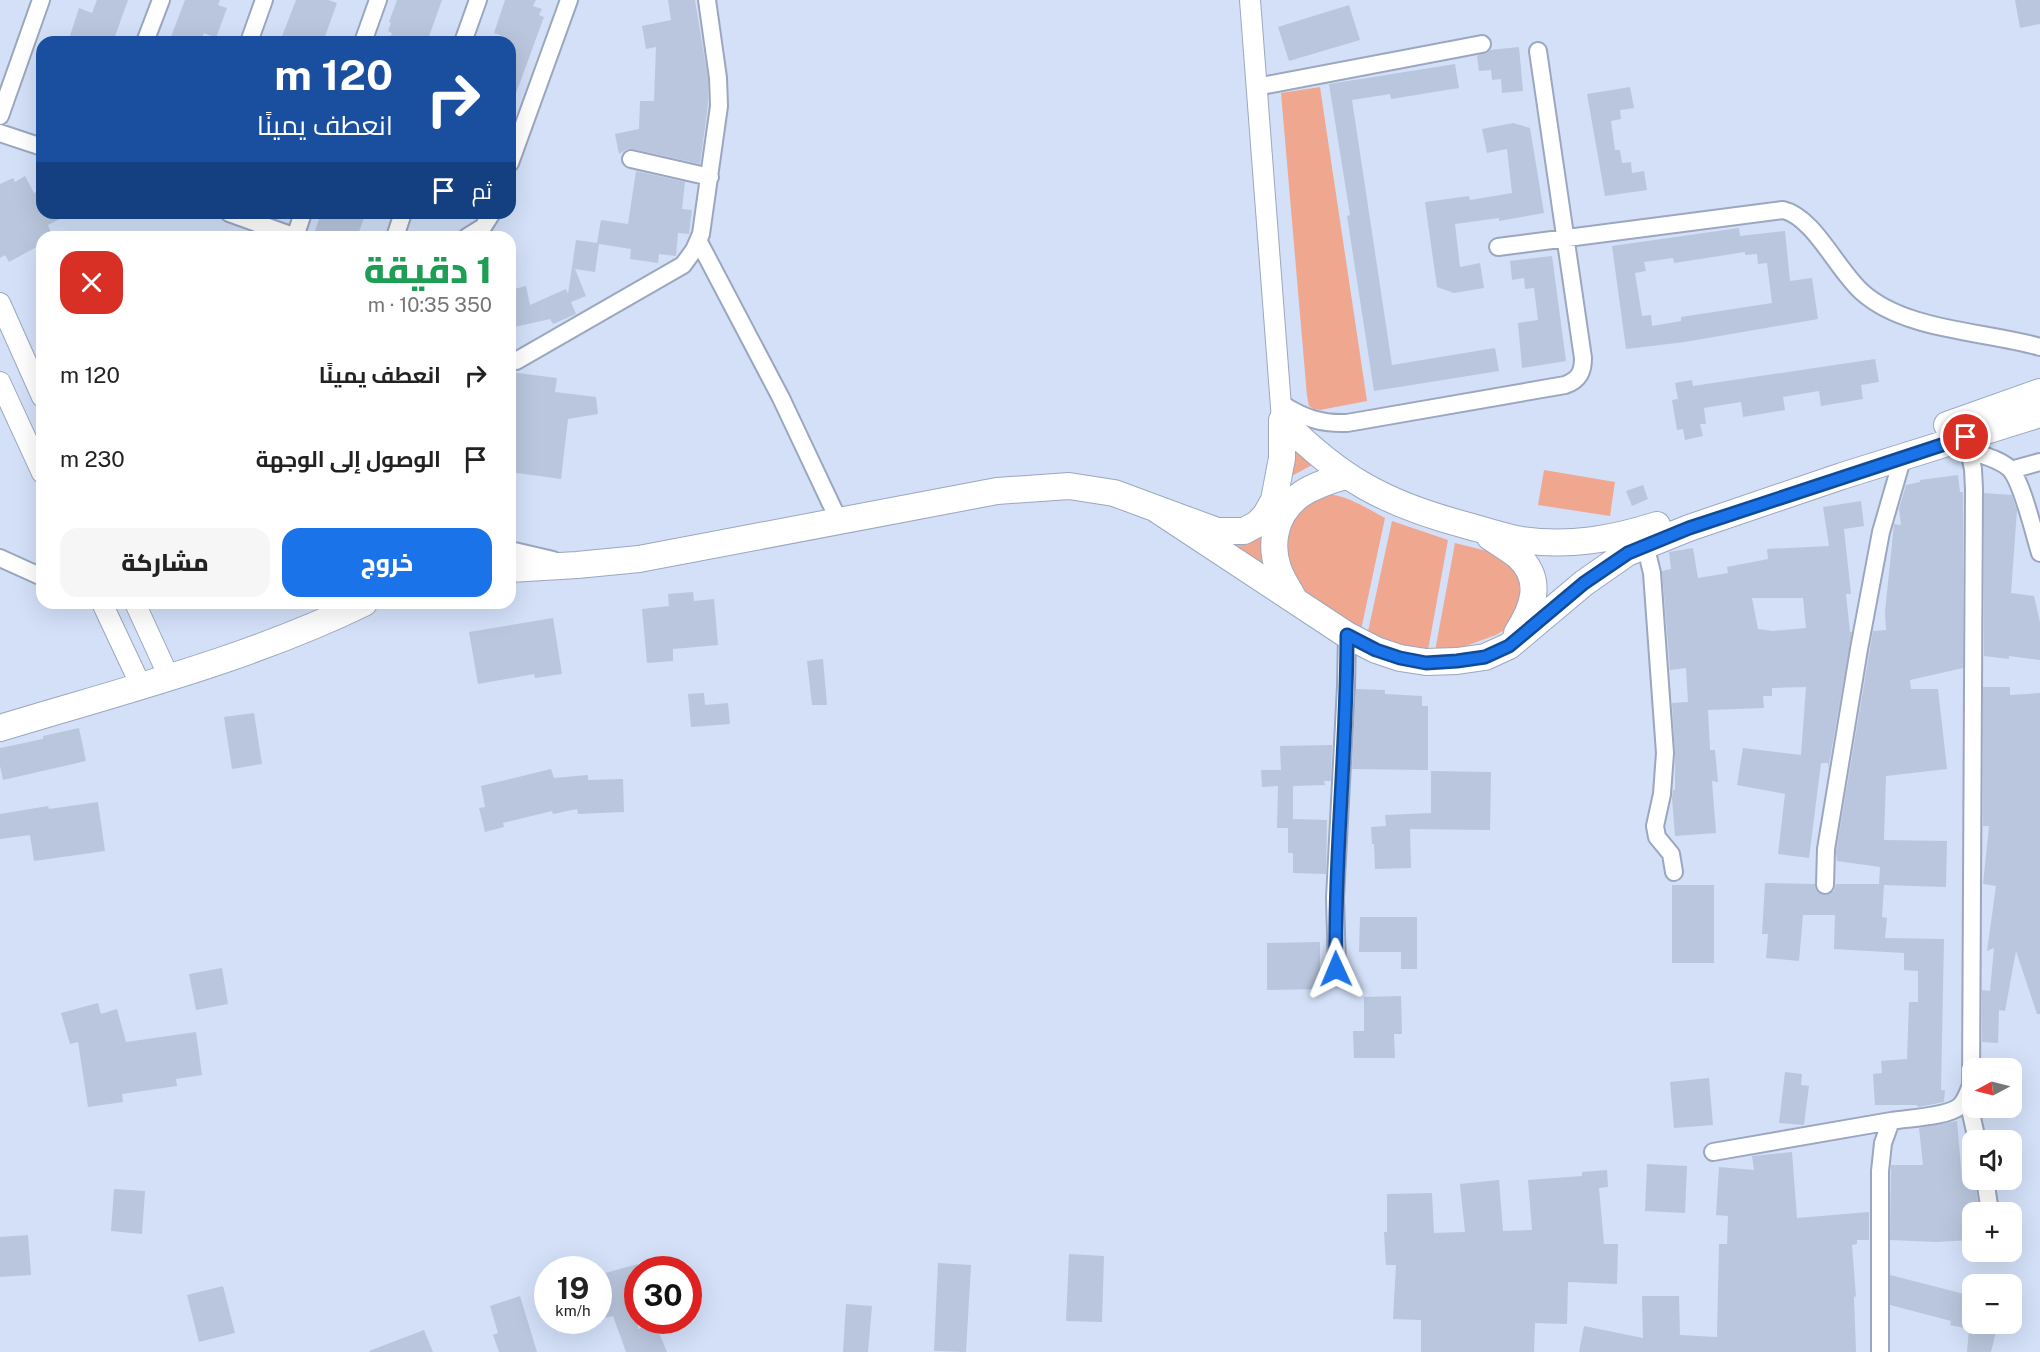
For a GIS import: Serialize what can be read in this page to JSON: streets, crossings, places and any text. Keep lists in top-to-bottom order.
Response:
{
  "north": "left",
  "page": {
    "turn": ["120 m", "انعطف يمينًا"],
    "then": "ثم",
    "heading": ["1 دقيقة", "350 m · 10:35"],
    "list": [
      {
        "name": "انعطف يمينًا",
        "value": "120 m"
      },
      {
        "name": "الوصول إلى الوجهة",
        "value": "230 m"
      }
    ],
    "buttons": ["خروج", "مشاركة"],
    "map_buttons": ["+", "−"],
    "speed": "19 km/h",
    "limit": "30"
  }
}
